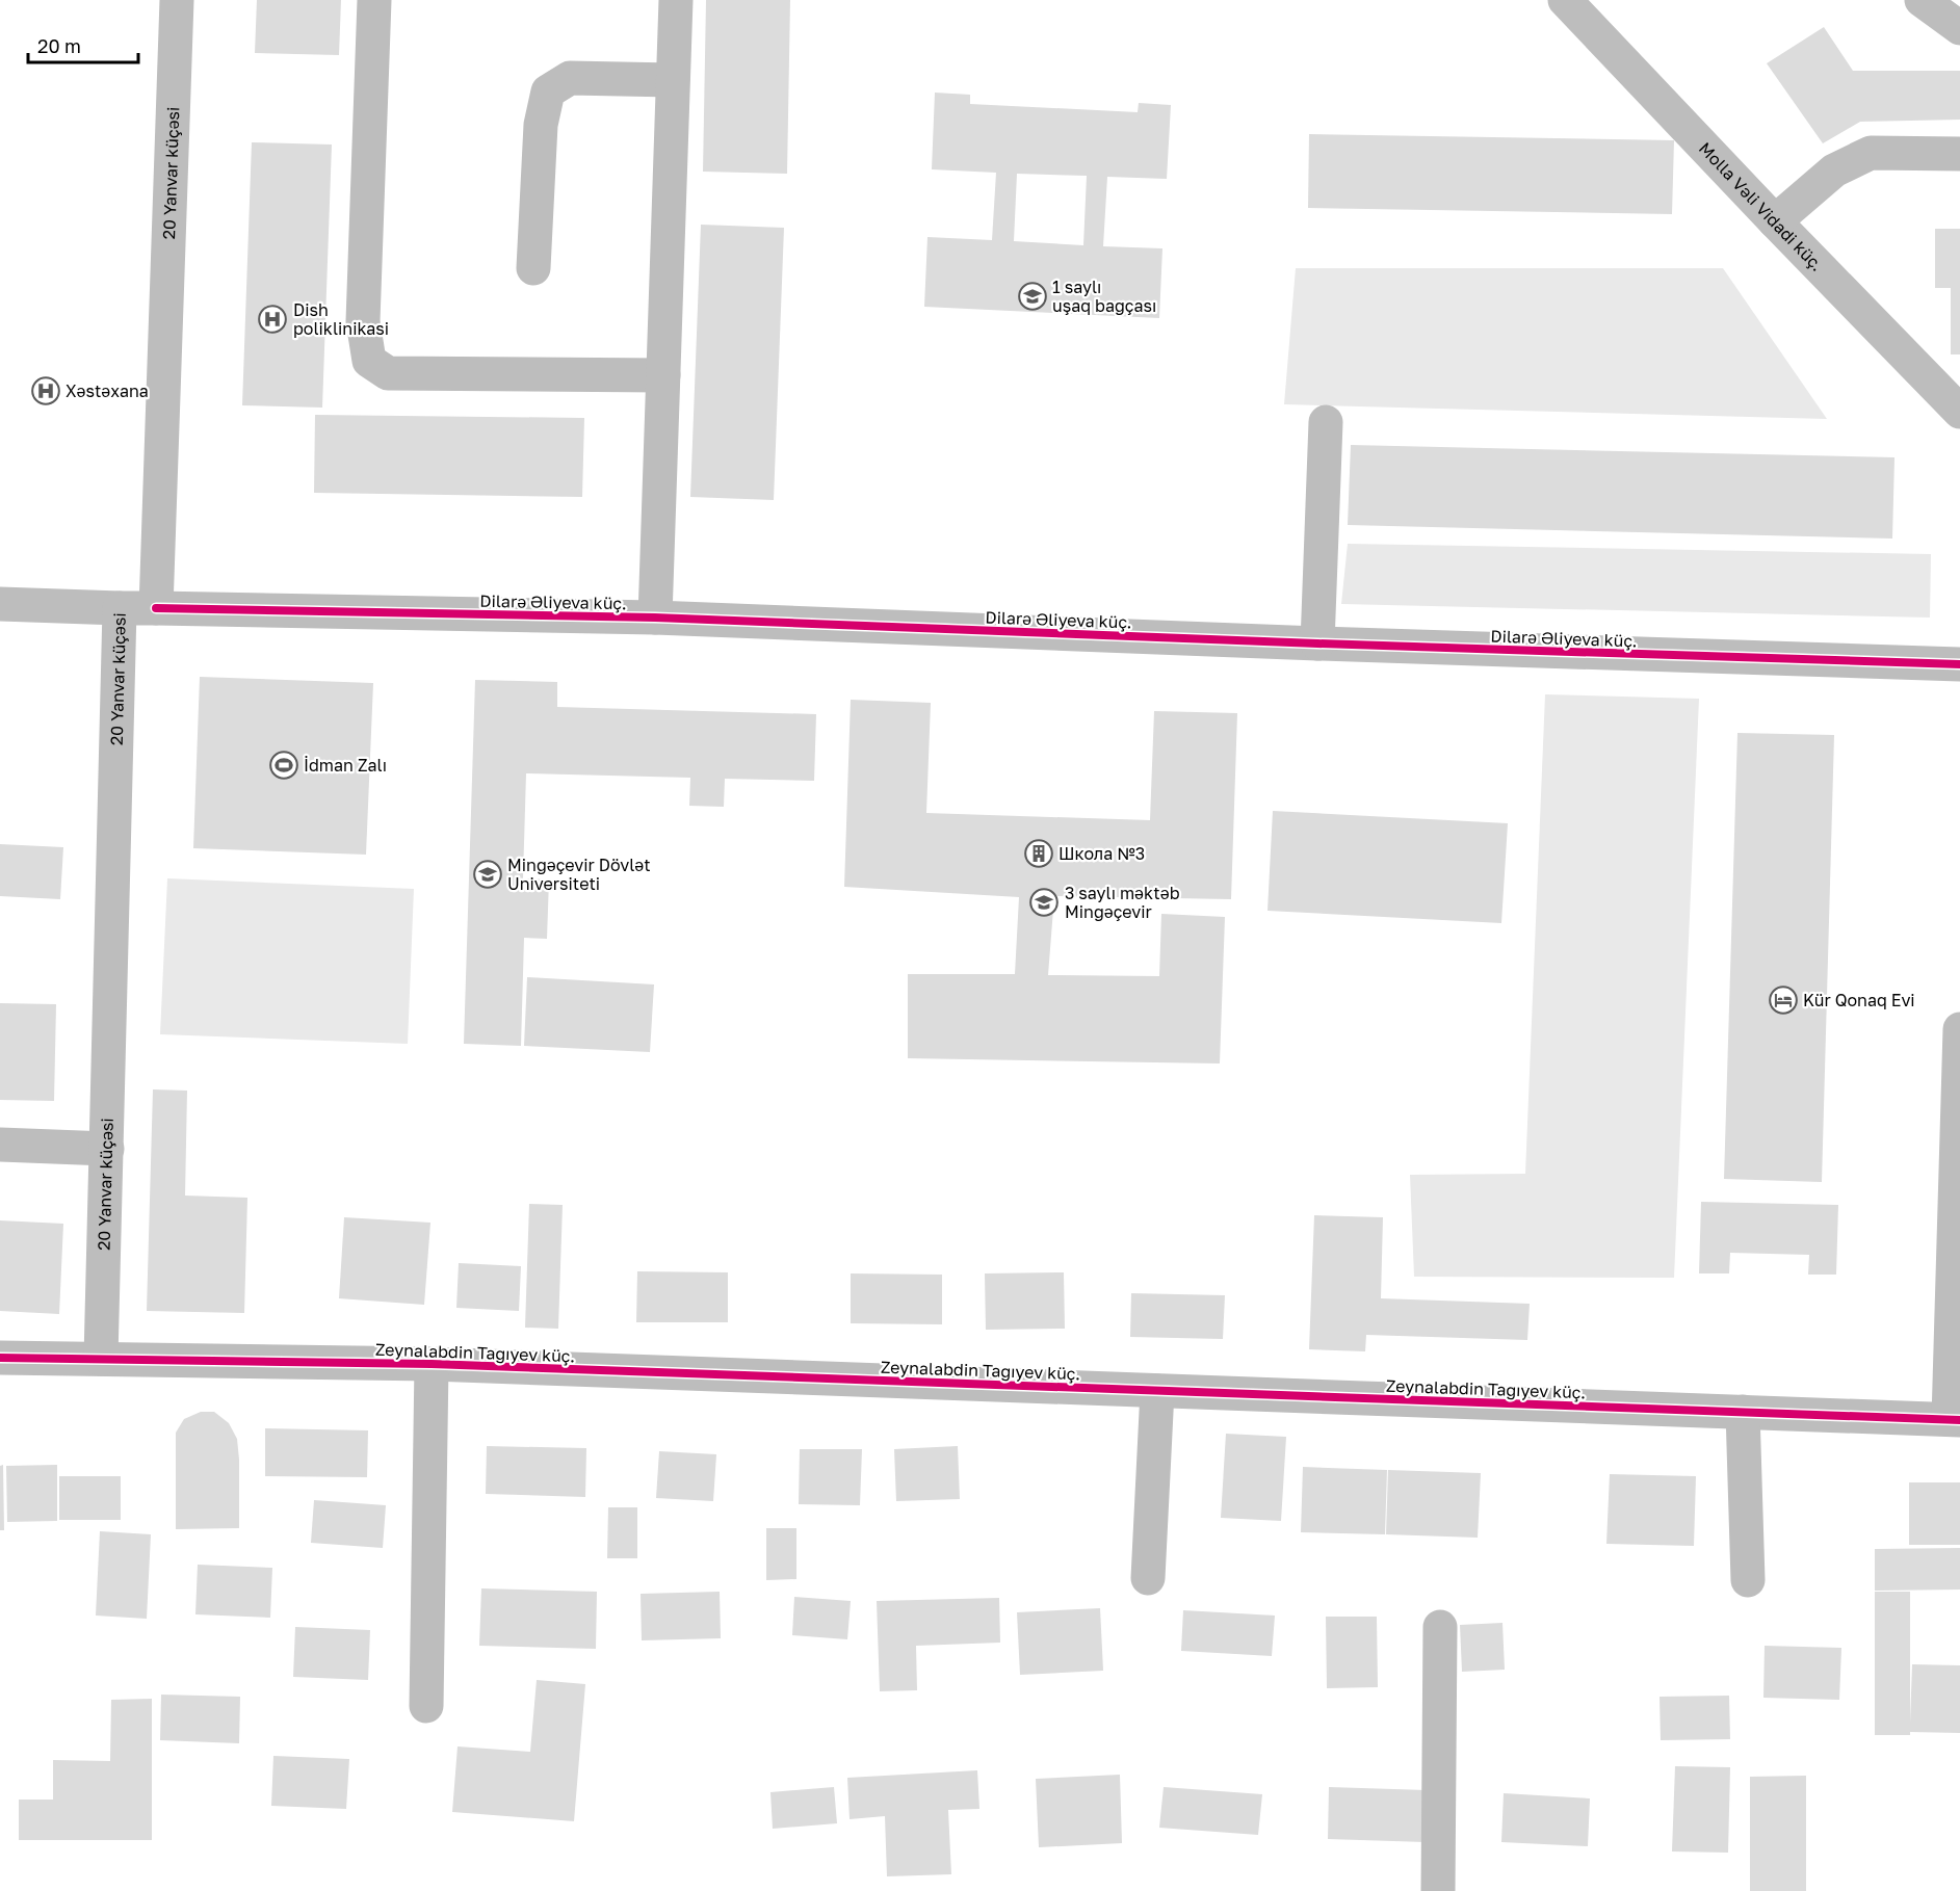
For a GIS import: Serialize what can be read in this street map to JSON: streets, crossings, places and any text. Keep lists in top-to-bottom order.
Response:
{
  "streets": {
    "street": [
      "20 Yanvar küçəsi",
      "Molla Vəli Vidadi küç.",
      "Dilarə Əliyeva küç.",
      "Zeynalabdin Tağıyev küç."
    ]
  },
  "crossings": [
    ["20 Yanvar küçəsi", "Dilarə Əliyeva küç."],
    ["20 Yanvar küçəsi", "Zeynalabdin Tağıyev küç."]
  ],
  "places": {
    "school or university": ["1 saylı uşaq bağçası", "Mingəçevir Dövlət Universiteti", "3 saylı məktəb Mingəçevir"],
    "hospital": ["Dish poliklinikasi", "Xəstəxana"],
    "sports": ["İdman Zalı"],
    "building": ["Школа №3"],
    "hotel": ["Kür Qonaq Evi"]
  },
  "scale_bar": "20 m"
}
